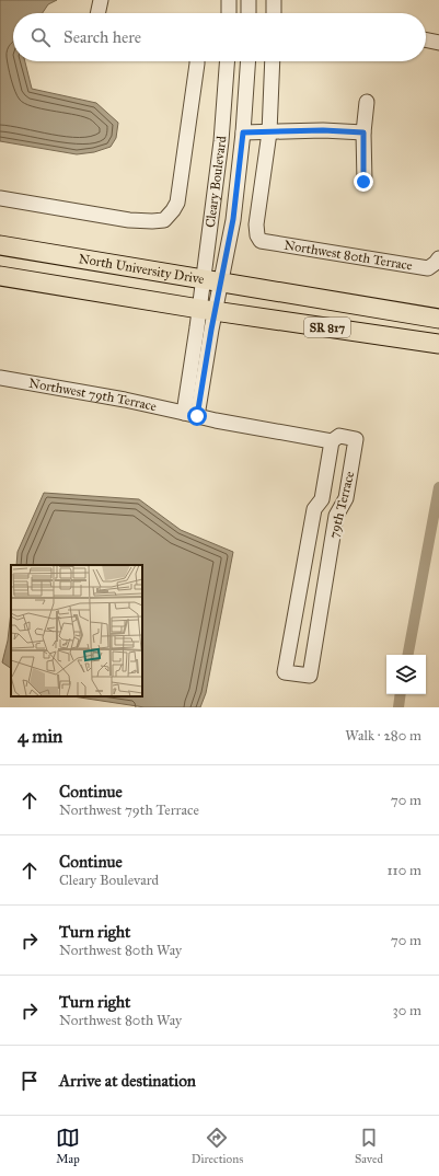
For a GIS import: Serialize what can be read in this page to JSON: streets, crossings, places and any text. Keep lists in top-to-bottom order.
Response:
{
  "streets": {
    "main road": ["North University Drive", "SR 817"],
    "street": [
      "Cleary Boulevard",
      "Northwest 80th Terrace",
      "Northwest 79th Terrace",
      "79th Terrace"
    ]
  },
  "crossings": [
    ["Cleary Boulevard", "North University Drive"],
    ["Cleary Boulevard", "SR 817"],
    ["Northwest 79th Terrace", "79th Terrace"]
  ],
  "page": {
    "search": "Search here",
    "heading": ["4 min", "Walk · 280 m"],
    "list": [
      ["Continue", "Northwest 79th Terrace", "70 m"],
      ["Continue", "Cleary Boulevard", "110 m"],
      ["Turn right", "Northwest 80th Way", "70 m"],
      ["Turn right", "Northwest 80th Way", "30 m"],
      "Arrive at destination"
    ],
    "nav": ["Map", "Directions", "Saved"]
  }
}
